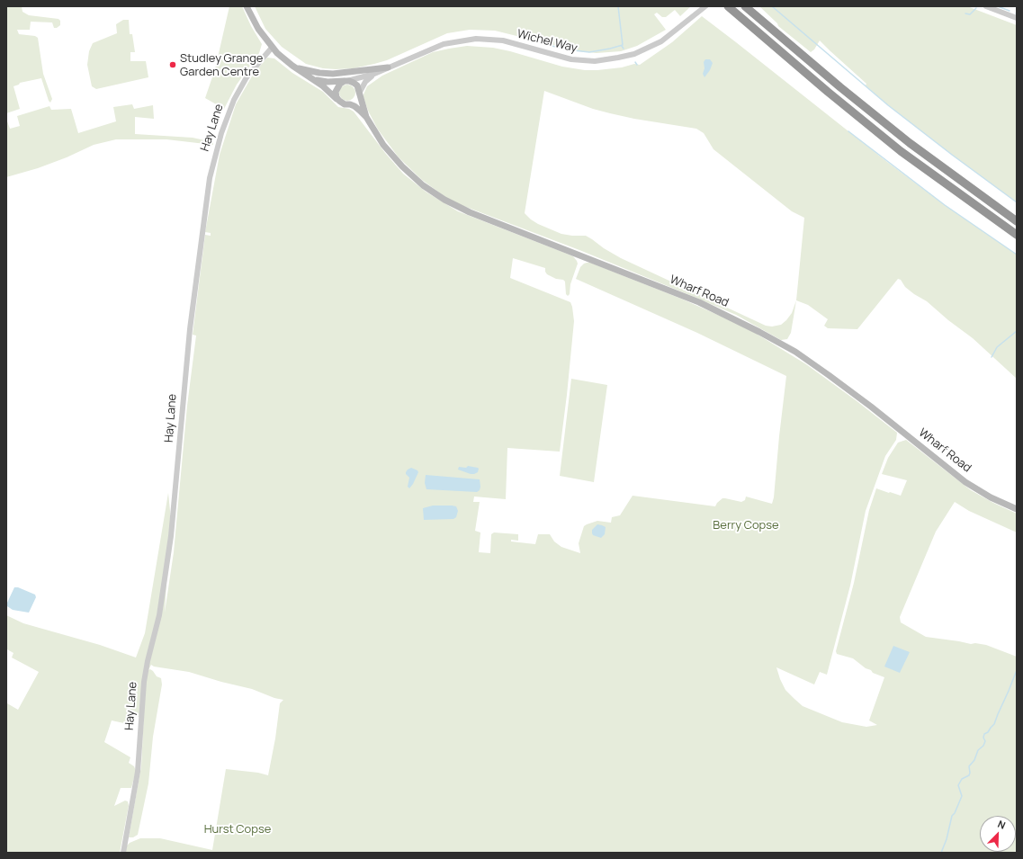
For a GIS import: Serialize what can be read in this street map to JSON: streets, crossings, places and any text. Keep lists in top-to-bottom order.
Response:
{
  "streets": {
    "main road": ["Wharf Road"],
    "street": ["Wichel Way", "Hay Lane"]
  },
  "crossings": [
    ["Wichel Way", "Wharf Road"],
    ["Hay Lane", "Wharf Road"]
  ],
  "parks": ["Berry Copse", "Hurst Copse"],
  "places": ["Studley Grange Garden Centre"],
  "north": "top right"
}
